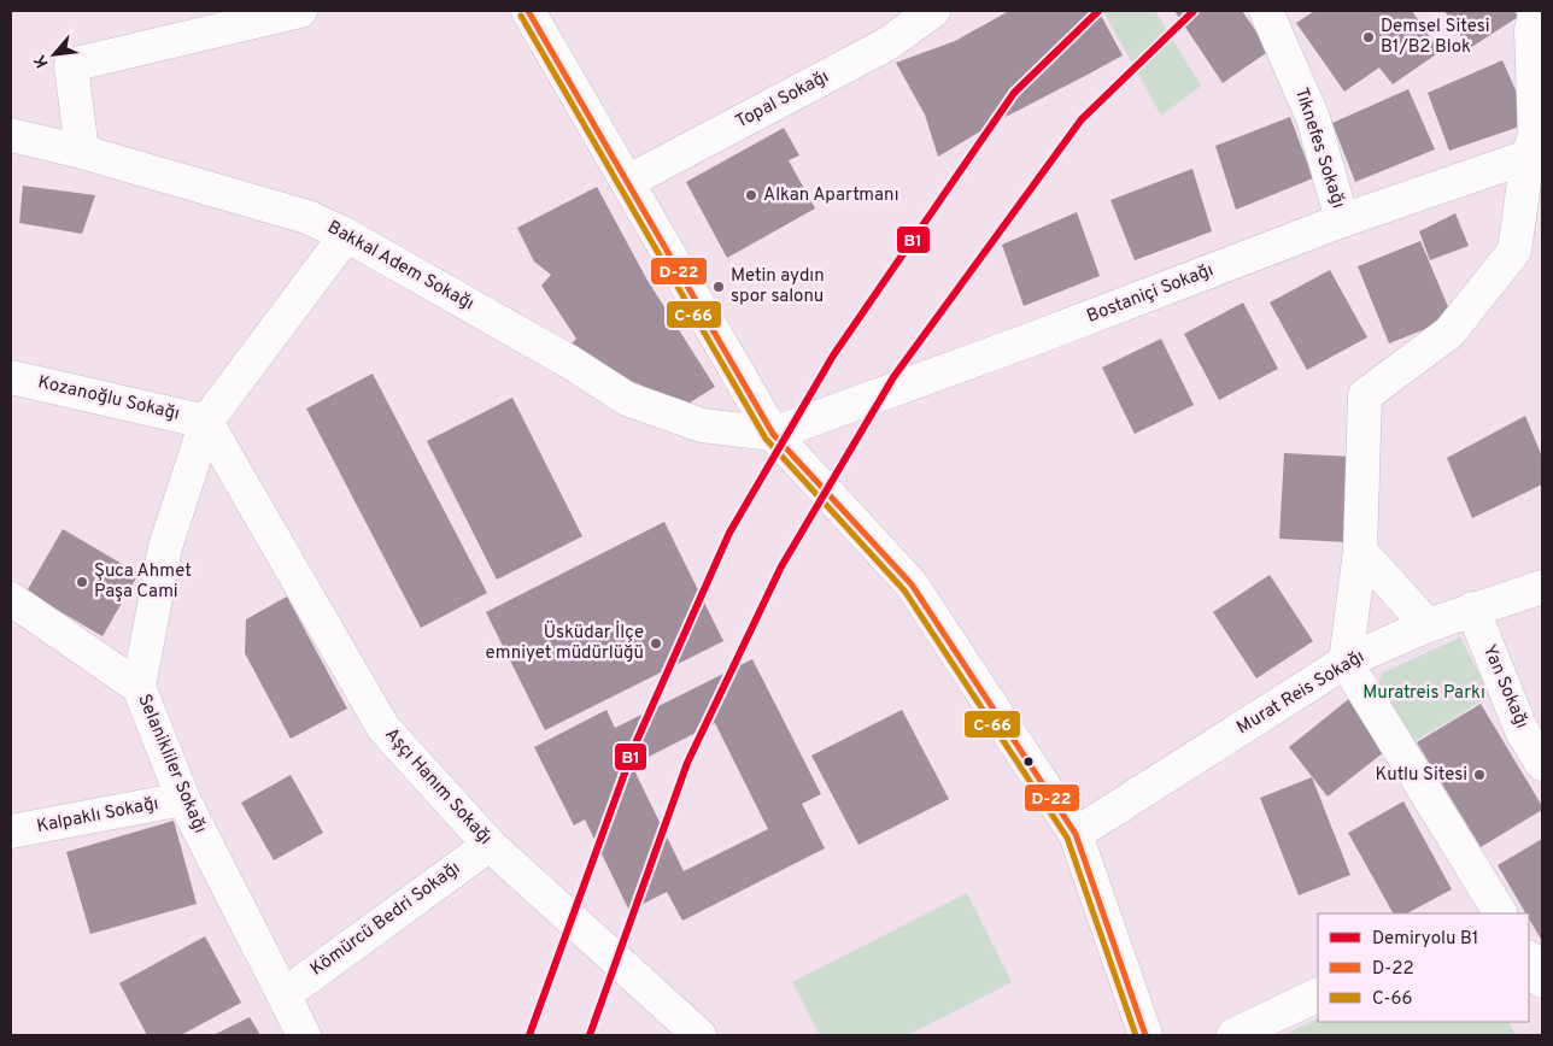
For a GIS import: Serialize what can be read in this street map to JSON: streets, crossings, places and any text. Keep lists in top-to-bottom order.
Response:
{
  "streets": {
    "street": [
      "Topal Sokağı",
      "Tıknefes Sokağı",
      "Bakkal Adem Sokağı",
      "Bostaniçi Sokağı",
      "Kozanoğlu Sokağı",
      "Yan Sokağı",
      "Murat Reis Sokağı",
      "Selanikliler Sokağı",
      "Aşçı Hanım Sokağı",
      "Kalpaklı Sokağı",
      "Kömürcü Bedri Sokağı"
    ]
  },
  "crossings": [
    ["Tıknefes Sokağı", "Bostaniçi Sokağı"],
    ["Bakkal Adem Sokağı", "Bostaniçi Sokağı"],
    ["Bakkal Adem Sokağı", "Selanikliler Sokağı"],
    ["Kozanoğlu Sokağı", "Selanikliler Sokağı"],
    ["Kozanoğlu Sokağı", "Aşçı Hanım Sokağı"],
    ["Yan Sokağı", "Murat Reis Sokağı"],
    ["Selanikliler Sokağı", "Aşçı Hanım Sokağı"],
    ["Selanikliler Sokağı", "Kalpaklı Sokağı"],
    ["Selanikliler Sokağı", "Kömürcü Bedri Sokağı"],
    ["Aşçı Hanım Sokağı", "Kömürcü Bedri Sokağı"]
  ],
  "parks": ["Muratreis Parkı"],
  "places": [
    "Demsel Sitesi B1/B2 Blok",
    "Alkan Apartmanı",
    "Metin aydın spor salonu",
    "Şuca Ahmet Paşa Cami",
    "Üsküdar İlçe emniyet müdürlüğü",
    "Kutlu Sitesi"
  ],
  "lines": ["rail line B1", "transit line D-22", "transit line C-66"],
  "legend": ["Demiryolu B1", "D-22", "C-66"],
  "north": "bottom left"
}
